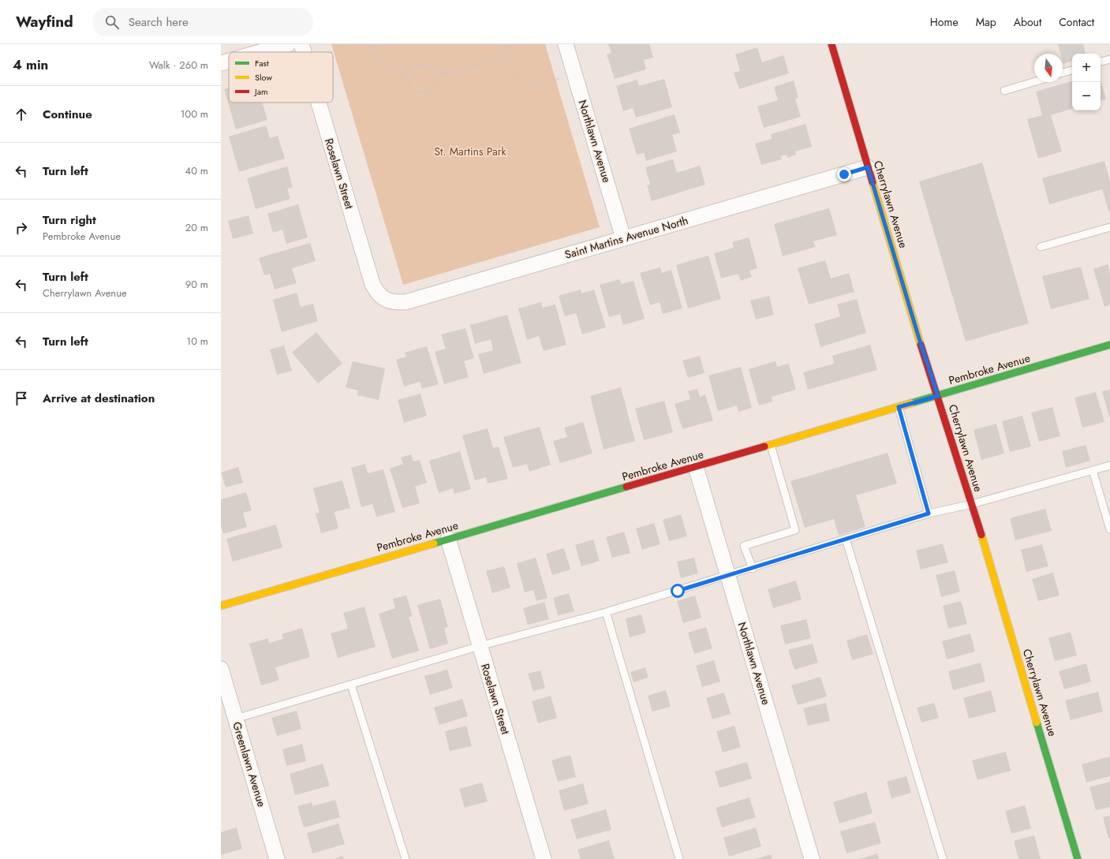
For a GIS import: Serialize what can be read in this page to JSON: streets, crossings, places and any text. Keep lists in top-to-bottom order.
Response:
{
  "streets": {
    "street": [
      "Northlawn Avenue",
      "Roselawn Street",
      "Cherrylawn Avenue",
      "Saint Martins Avenue North",
      "Pembroke Avenue",
      "Greenlawn Avenue"
    ]
  },
  "crossings": [
    ["Northlawn Avenue", "Saint Martins Avenue North"],
    ["Northlawn Avenue", "Pembroke Avenue"],
    ["Roselawn Street", "Saint Martins Avenue North"],
    ["Roselawn Street", "Pembroke Avenue"],
    ["Cherrylawn Avenue", "Saint Martins Avenue North"],
    ["Cherrylawn Avenue", "Pembroke Avenue"]
  ],
  "parks": ["St. Martins Park"],
  "legend": ["Fast", "Slow", "Jam"],
  "north": "bottom",
  "page": {
    "header": "Wayfind",
    "search": "Search here",
    "nav": [
      "Home",
      "Map",
      "About",
      "Contact"
    ],
    "heading": ["4 min", "Walk · 260 m"],
    "map_buttons": ["+", "−"],
    "list": [
      ["Continue", "100 m"],
      ["Turn left", "40 m"],
      ["Turn right", "Pembroke Avenue", "20 m"],
      ["Turn left", "Cherrylawn Avenue", "90 m"],
      ["Turn left", "10 m"],
      "Arrive at destination"
    ]
  }
}
